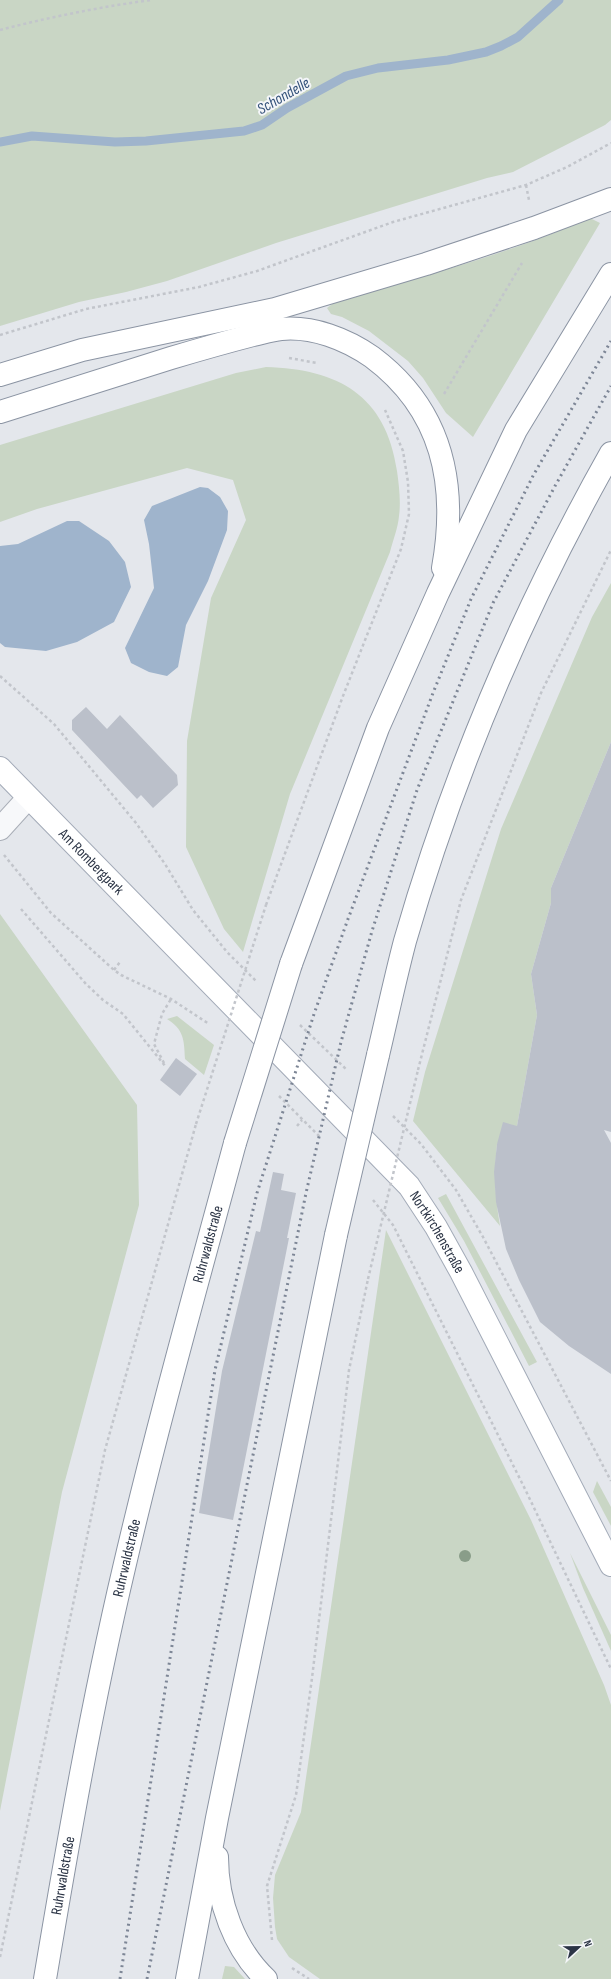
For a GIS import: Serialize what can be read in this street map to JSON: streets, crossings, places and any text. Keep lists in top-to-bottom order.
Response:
{
  "streets": {
    "main road": ["Am Rombergpark", "Nortkirchenstraße", "Ruhrwaldstraße"]
  },
  "crossings": [
    ["Am Rombergpark", "Nortkirchenstraße"]
  ],
  "water": ["Schondelle"],
  "north": "right"
}
